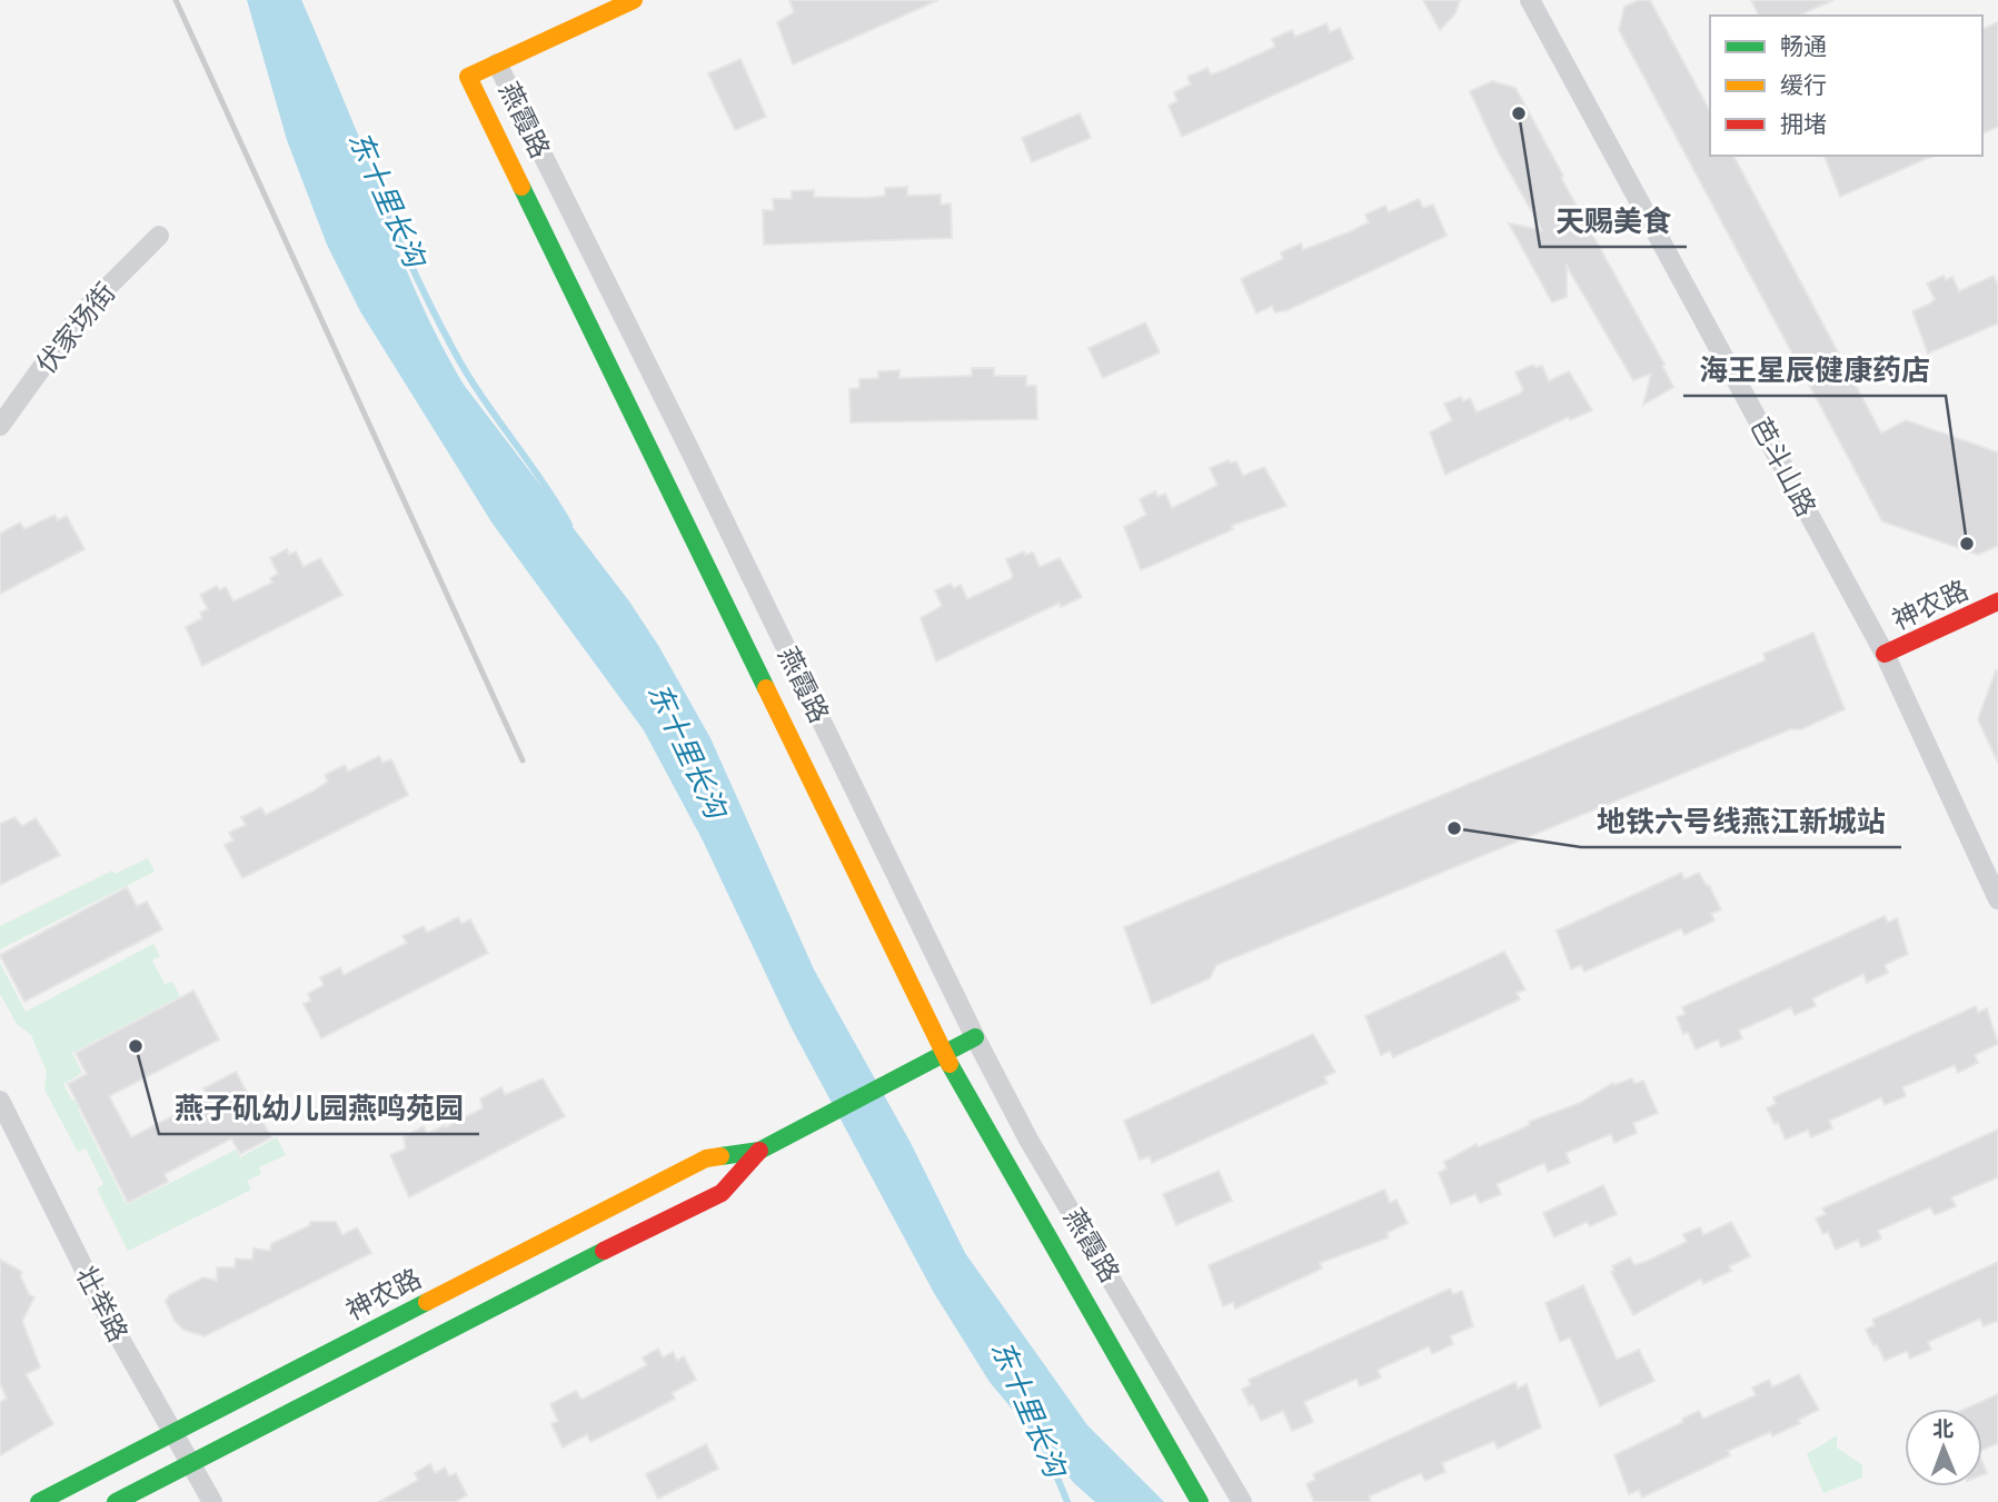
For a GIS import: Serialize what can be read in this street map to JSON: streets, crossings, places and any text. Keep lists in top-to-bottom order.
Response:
{
  "streets": {
    "street": [
      "燕霞路",
      "伏家场街",
      "芭斗山路",
      "神农路",
      "壮举路"
    ]
  },
  "crossings": [
    ["燕霞路", "神农路"],
    ["芭斗山路", "神农路"],
    ["神农路", "壮举路"]
  ],
  "water": ["东十里长沟"],
  "places": [
    "天赐美食",
    "海王星辰健康药店",
    "地铁六号线燕江新城站",
    "燕子矶幼儿园燕鸣苑园"
  ],
  "legend": ["畅通", "缓行", "拥堵"],
  "north": "top"
}
